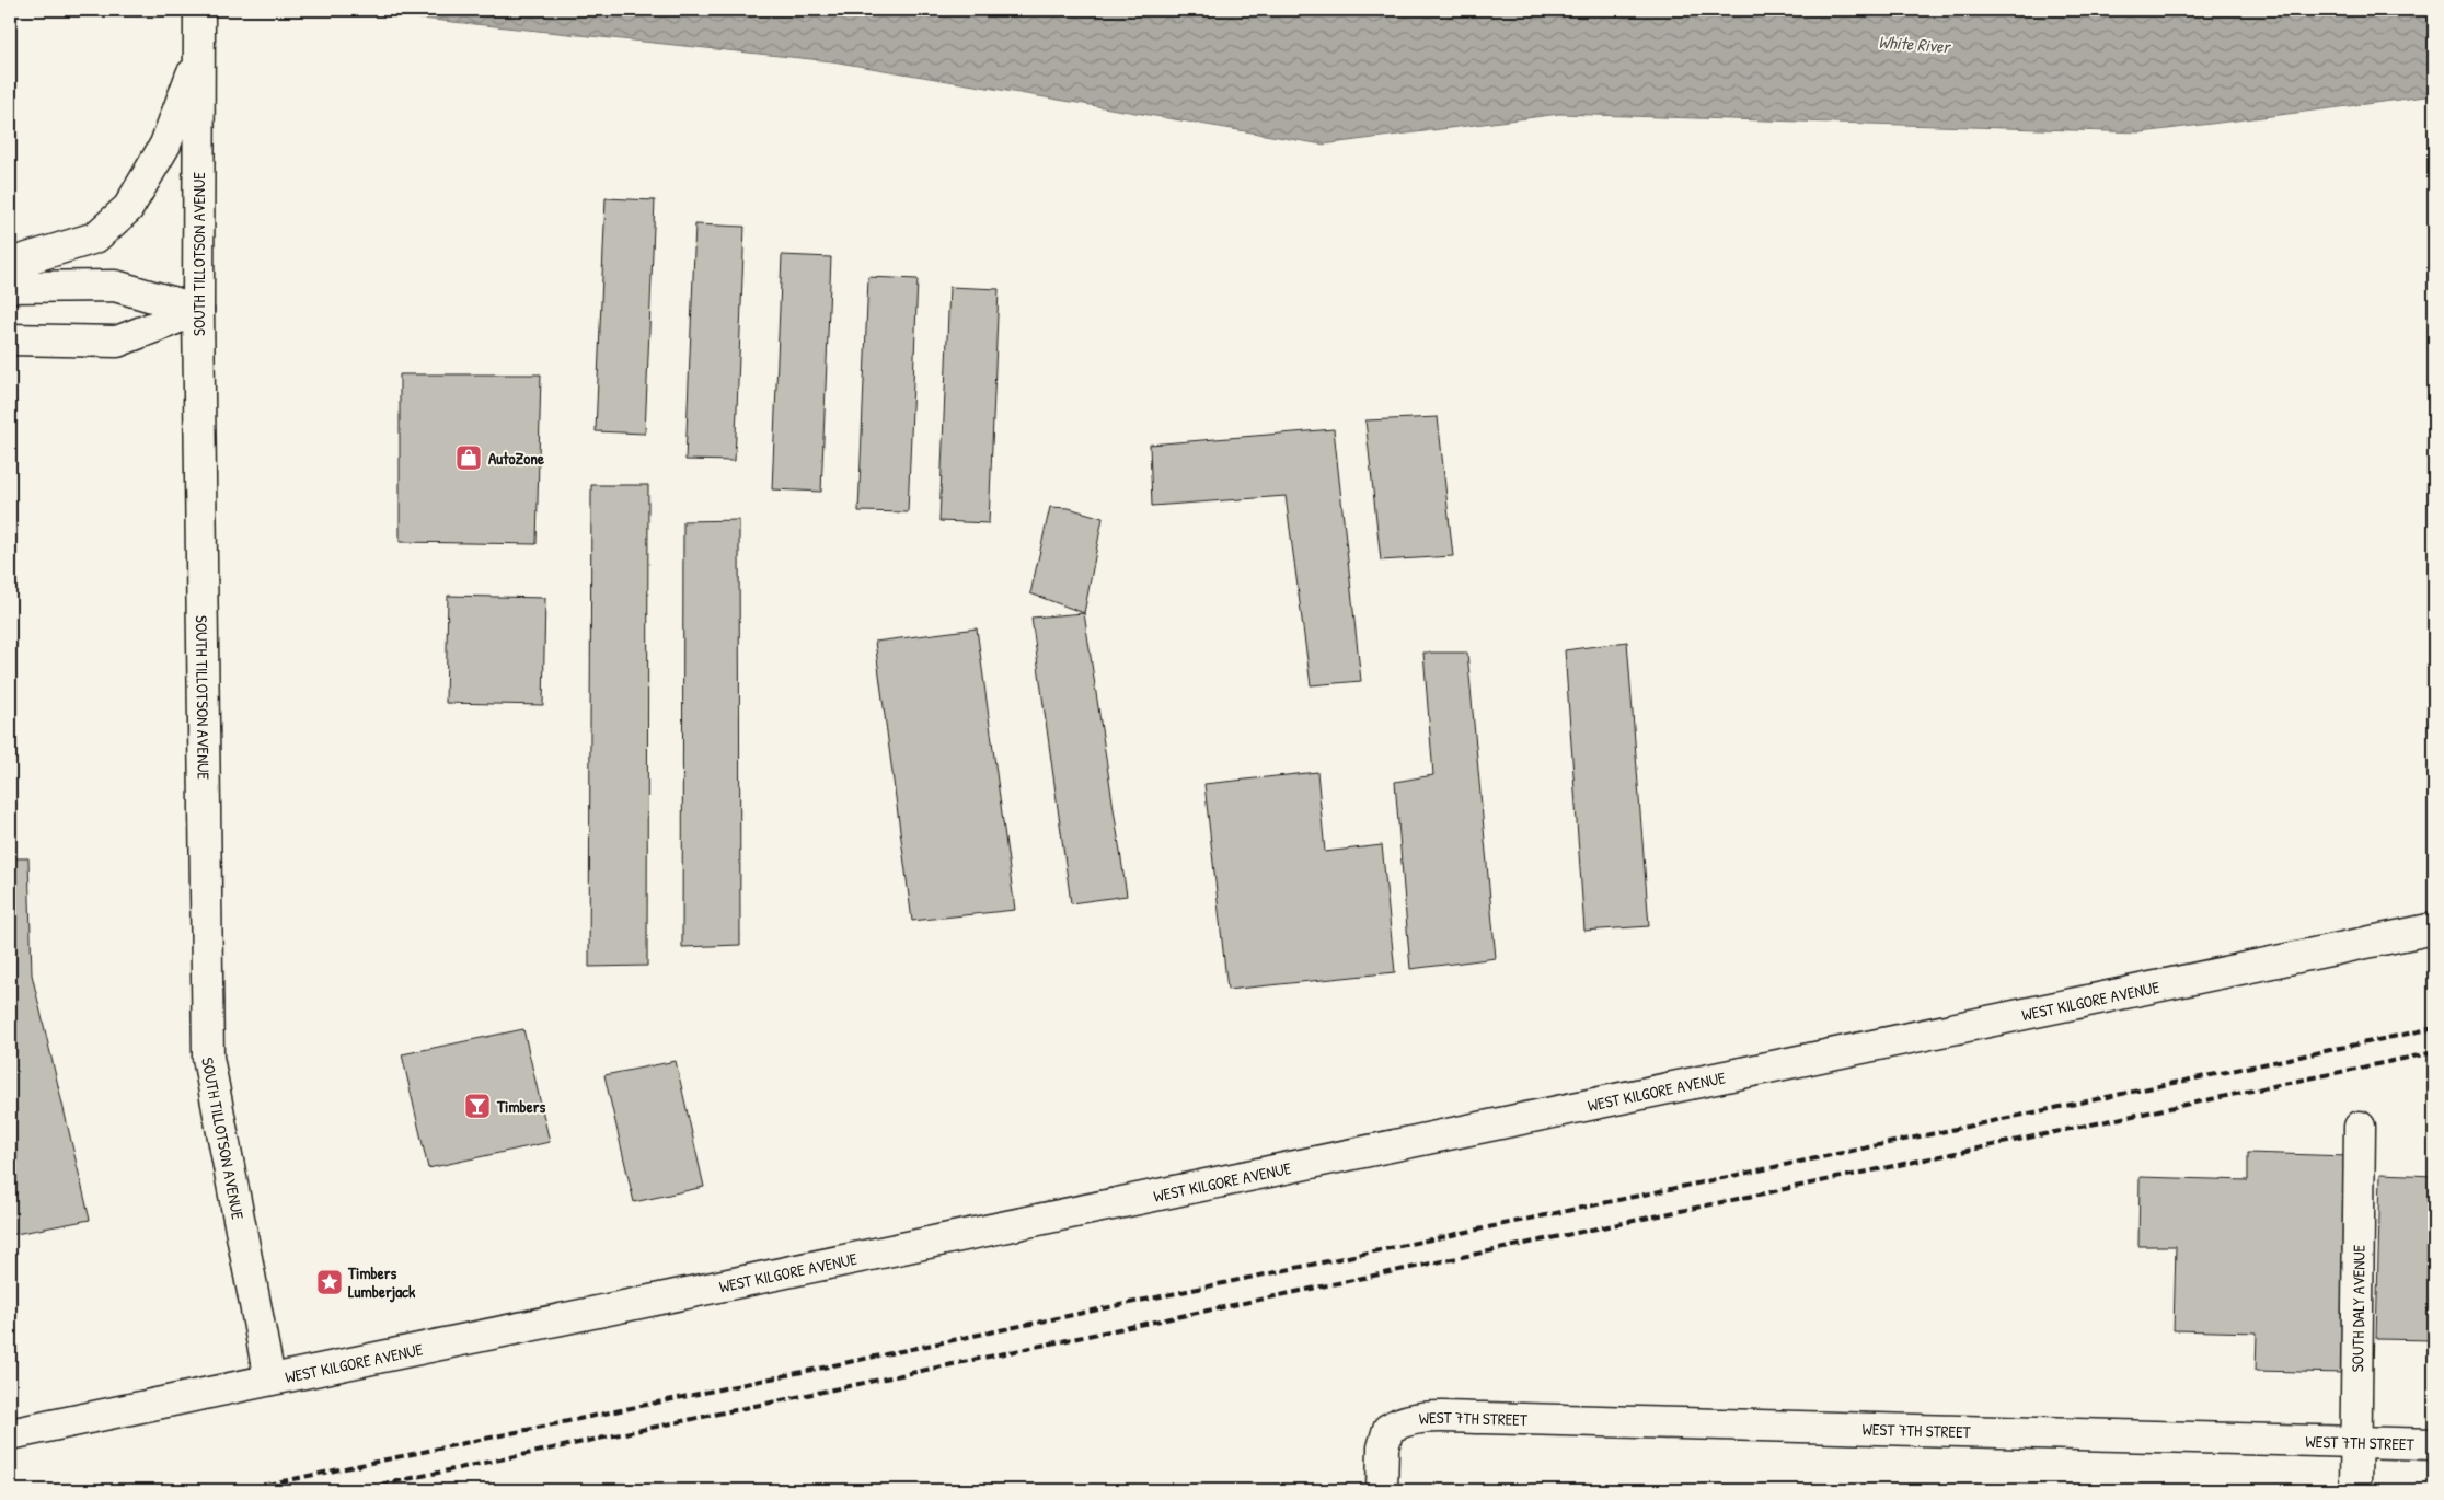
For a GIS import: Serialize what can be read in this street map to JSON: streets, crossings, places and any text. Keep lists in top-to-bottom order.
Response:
{
  "streets": {
    "main road": [
      "SOUTH TILLOTSON AVENUE",
      "WEST KILGORE AVENUE",
      "SOUTH DALY AVENUE",
      "WEST 7TH STREET"
    ]
  },
  "crossings": [
    ["SOUTH TILLOTSON AVENUE", "WEST KILGORE AVENUE"],
    ["SOUTH DALY AVENUE", "WEST 7TH STREET"]
  ],
  "water": ["White River"],
  "places": {
    "shop": ["AutoZone"],
    "bar": ["Timbers"],
    "place": ["Timbers Lumberjack"]
  }
}
